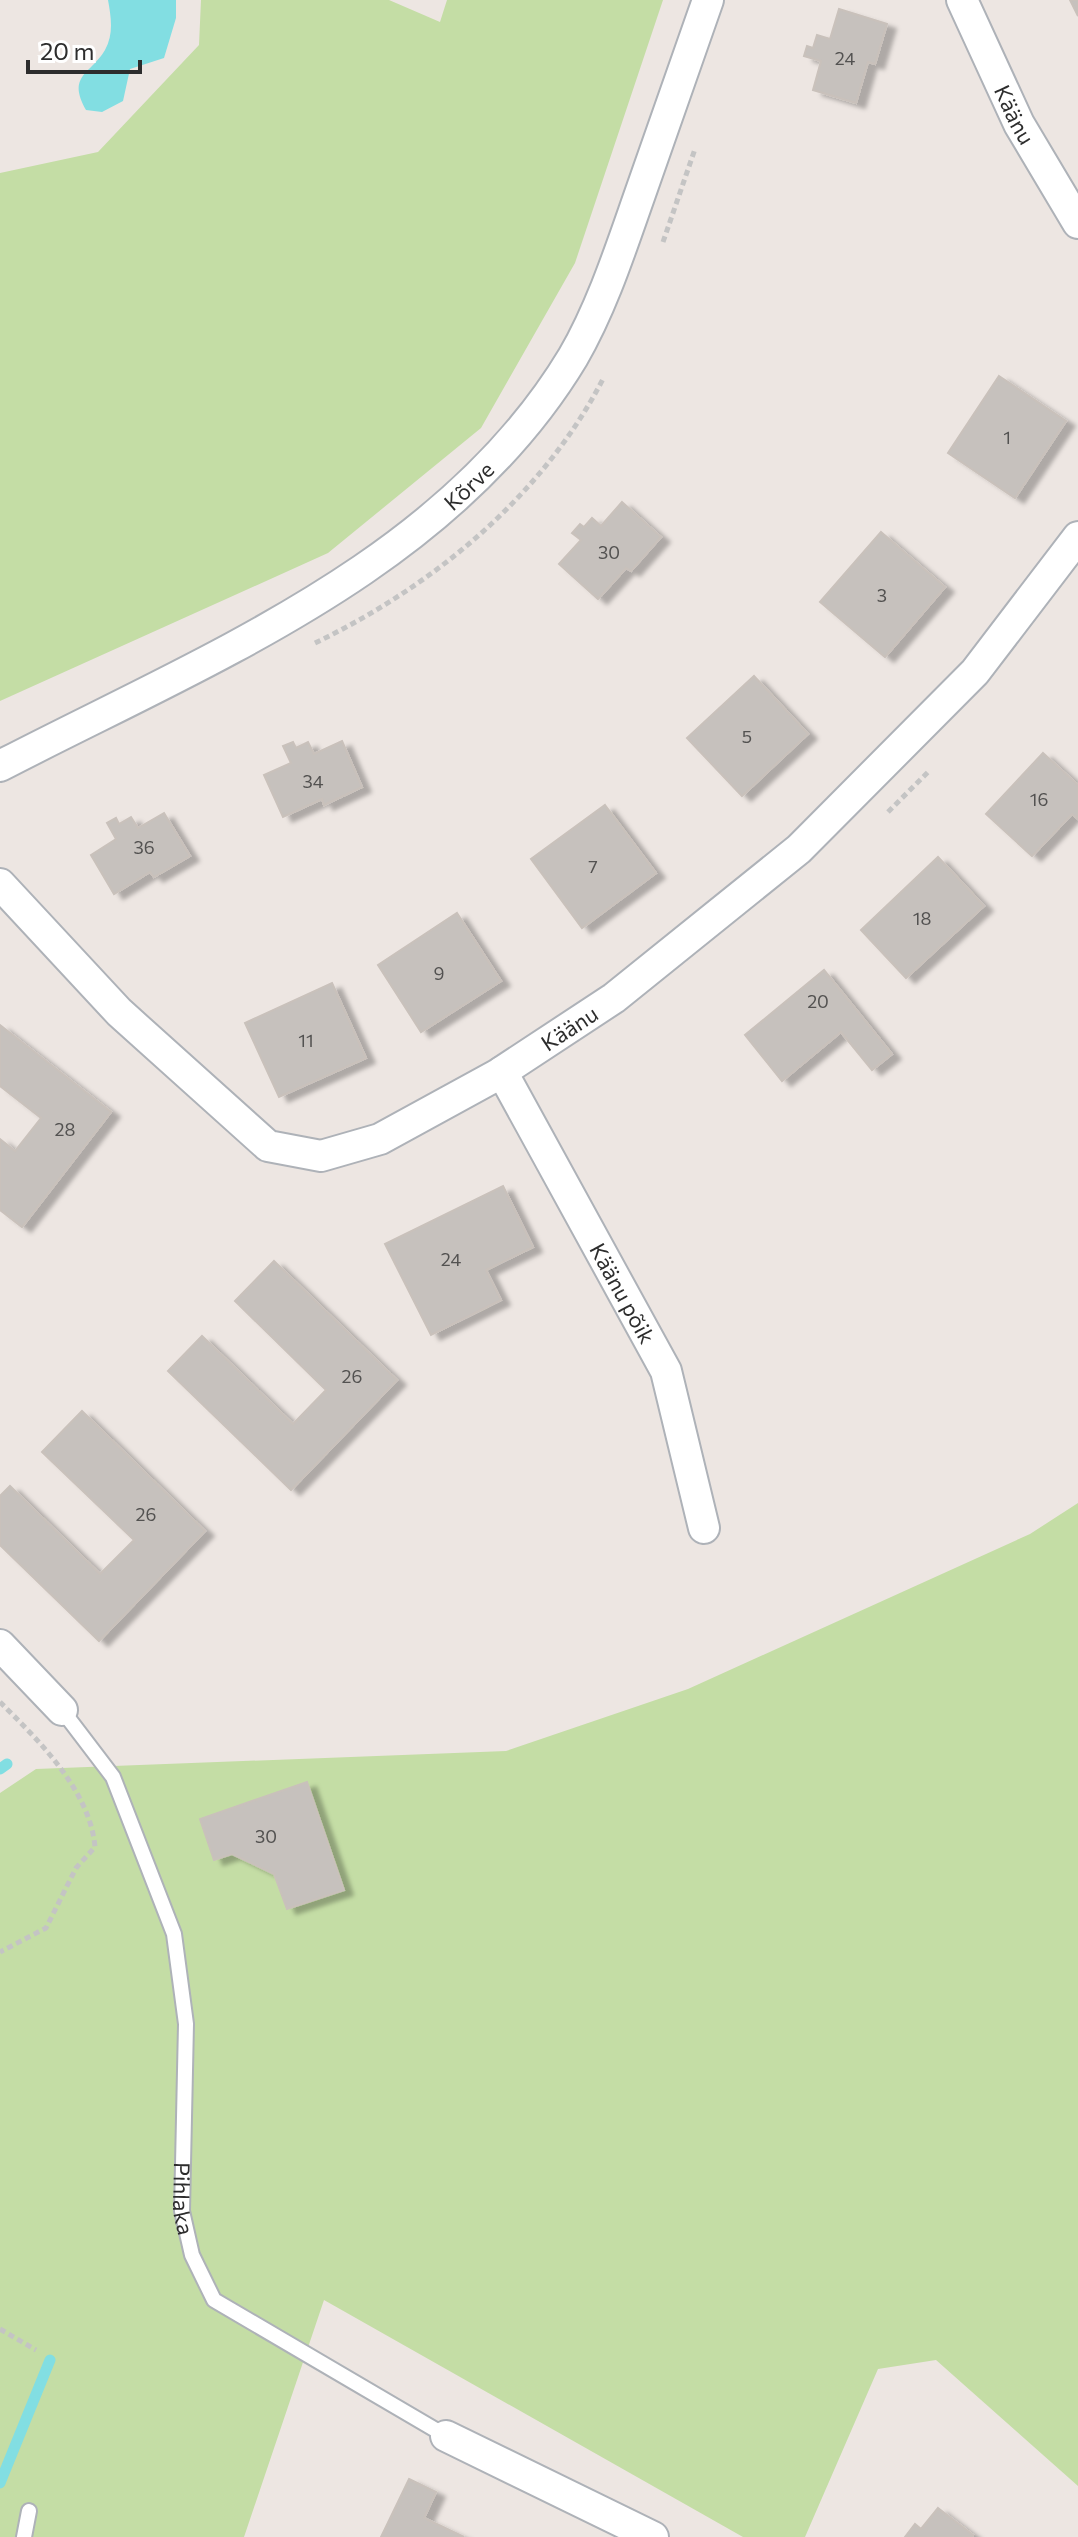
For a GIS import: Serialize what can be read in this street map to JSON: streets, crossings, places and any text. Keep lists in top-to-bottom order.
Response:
{
  "streets": {
    "street": [
      "Käänu",
      "Kõrve",
      "Käänu põik",
      "Pihlaka"
    ]
  },
  "crossings": [
    ["Käänu", "Käänu põik"]
  ],
  "house_numbers": [
    "24",
    "1",
    "30",
    "3",
    "5",
    "34",
    "16",
    "36",
    "7",
    "18",
    "9",
    "20",
    "11",
    "28",
    "24",
    "26",
    "26",
    "30"
  ],
  "scale_bar": "20 m"
}
